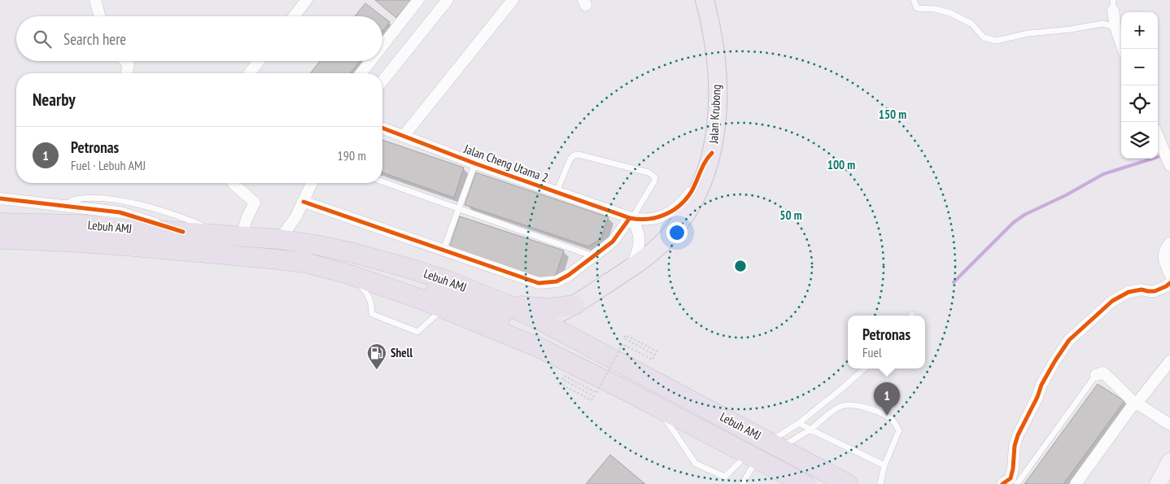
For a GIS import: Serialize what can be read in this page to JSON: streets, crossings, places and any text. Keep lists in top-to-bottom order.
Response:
{
  "streets": {
    "highway": ["Lebuh AMJ"],
    "main road": ["Jalan Krubong"],
    "street": ["Jalan Cheng Utama 2"]
  },
  "crossings": [
    ["Jalan Krubong", "Jalan Cheng Utama 2"],
    ["Jalan Krubong", "Lebuh AMJ"]
  ],
  "places": {
    "fuel station": ["Shell"]
  },
  "page": {
    "map_buttons": ["+", "−"],
    "search": "Search here",
    "heading": "Nearby",
    "list": [
      {
        "mark": "1",
        "name": "Petronas",
        "note": "Fuel · Lebuh AMJ",
        "value": "190 m"
      }
    ],
    "popup": ["Petronas", "Fuel"],
    "pins": "1"
  },
  "rings": ["150 m", "100 m", "50 m"]
}
